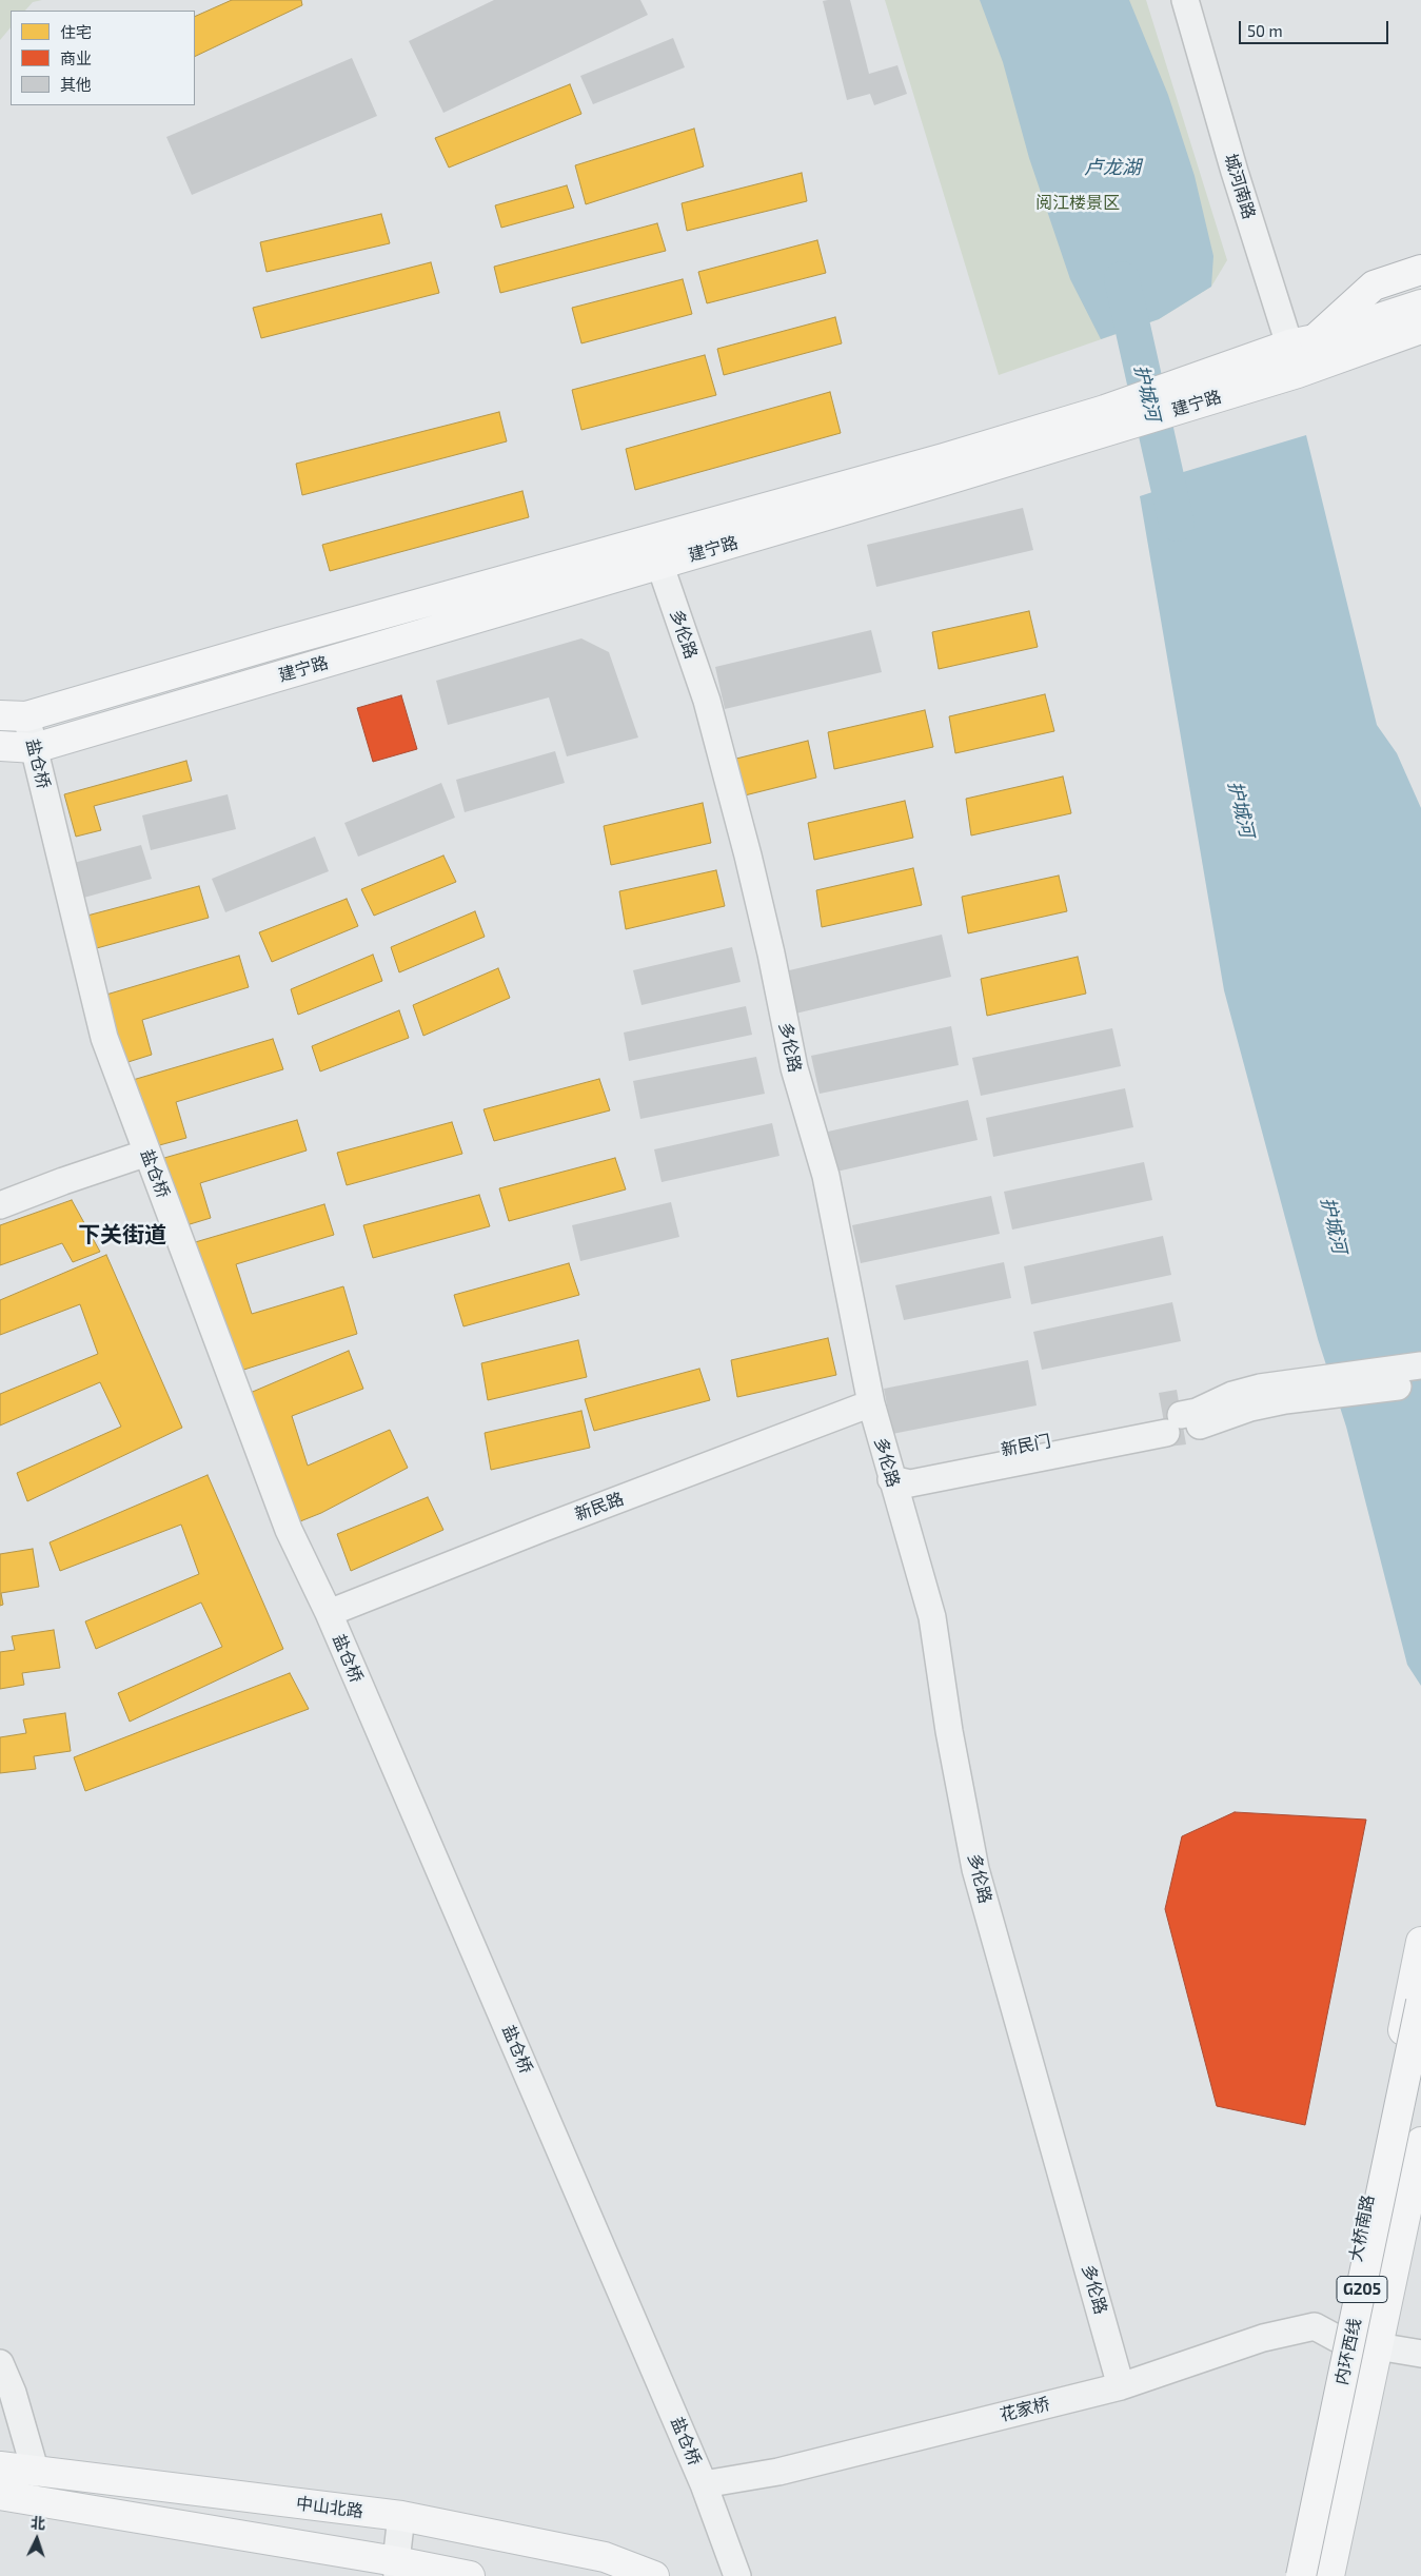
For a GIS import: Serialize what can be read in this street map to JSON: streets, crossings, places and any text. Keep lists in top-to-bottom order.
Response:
{
  "streets": {
    "main road": [
      "建宁路",
      "大桥南路",
      "G205",
      "内环西线",
      "中山北路"
    ],
    "street": [
      "城河南路",
      "多伦路",
      "盐仓桥",
      "新民路",
      "花家桥"
    ]
  },
  "crossings": [
    ["城河南路", "建宁路"],
    ["建宁路", "多伦路"],
    ["建宁路", "盐仓桥"],
    ["多伦路", "新民路"],
    ["多伦路", "花家桥"],
    ["盐仓桥", "新民路"],
    ["盐仓桥", "花家桥"],
    ["大桥南路", "花家桥"]
  ],
  "districts": ["下关街道"],
  "water": ["卢龙湖", "护城河"],
  "parks": ["阅江楼景区"],
  "legend": ["住宅", "商业", "其他"],
  "scale_bar": "50 m",
  "north": "top"
}
